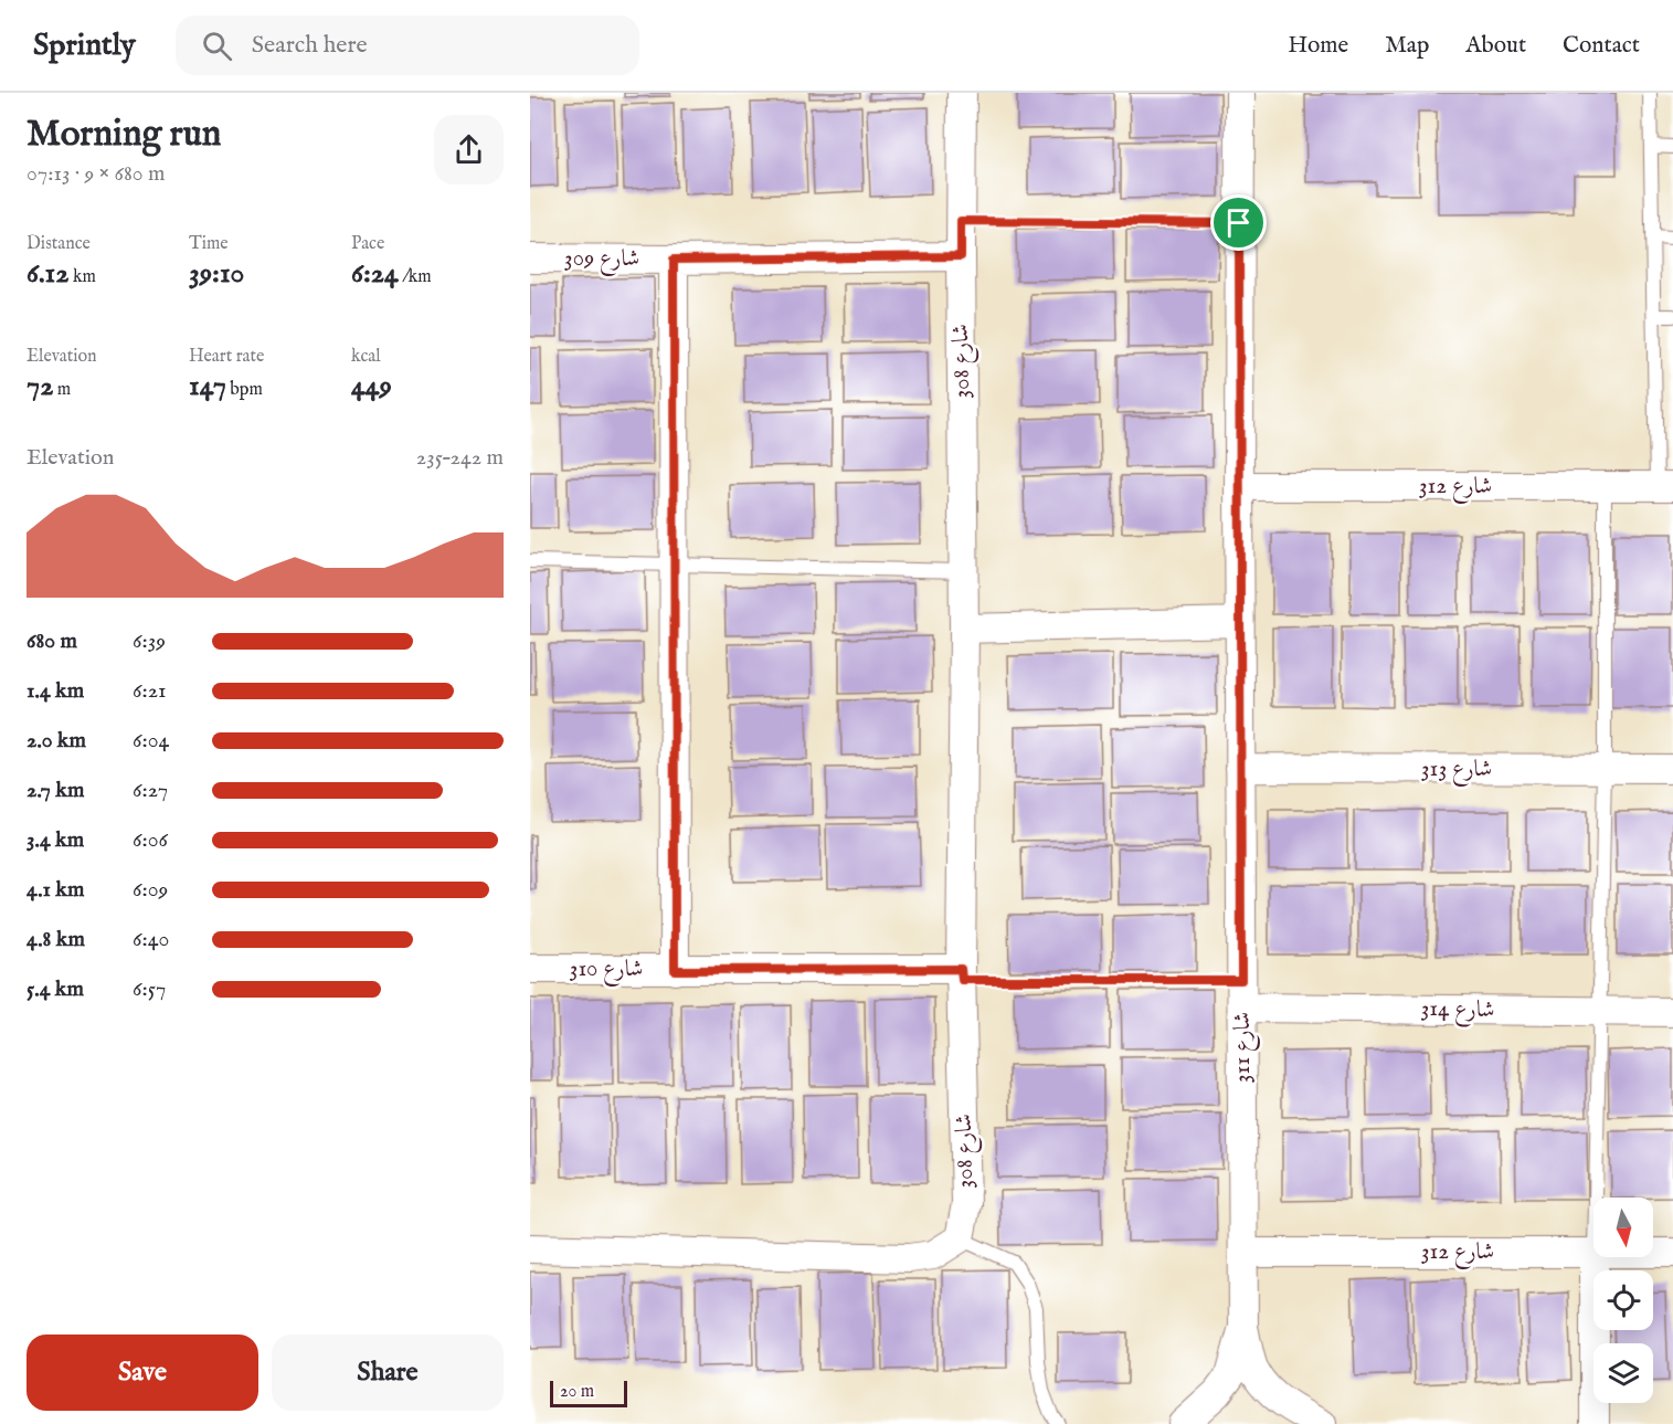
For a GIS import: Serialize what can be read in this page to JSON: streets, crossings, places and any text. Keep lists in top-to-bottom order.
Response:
{
  "streets": {
    "street": [
      "شارع 309",
      "شارع 308",
      "شارع 312",
      "شارع 313",
      "شارع 310",
      "شارع 314",
      "شارع 311"
    ]
  },
  "crossings": [
    ["شارع 309", "شارع 308"],
    ["شارع 309", "شارع 310"],
    ["شارع 308", "شارع 310"],
    ["شارع 312", "شارع 311"],
    ["شارع 313", "شارع 311"],
    ["شارع 314", "شارع 311"]
  ],
  "scale_bar": "20 m",
  "north": "bottom",
  "page": {
    "header": "Sprintly",
    "search": "Search here",
    "nav": [
      "Home",
      "Map",
      "About",
      "Contact"
    ],
    "heading": ["Morning run", "07:13 · 9 × 680 m"],
    "stats": [
      ["Distance", "6.12 km"],
      ["Time", "39:10"],
      ["Pace", "6:24 /km"],
      ["Elevation", "72 m"],
      ["Heart rate", "147 bpm"],
      ["kcal", "449"]
    ],
    "chart": ["Elevation", "235–242 m"],
    "list": [
      {
        "name": "680 m",
        "note": "6:39"
      },
      {
        "name": "1.4 km",
        "note": "6:21"
      },
      {
        "name": "2.0 km",
        "note": "6:04"
      },
      {
        "name": "2.7 km",
        "note": "6:27"
      },
      {
        "name": "3.4 km",
        "note": "6:06"
      },
      {
        "name": "4.1 km",
        "note": "6:09"
      },
      {
        "name": "4.8 km",
        "note": "6:40"
      },
      {
        "name": "5.4 km",
        "note": "6:57"
      }
    ],
    "buttons": ["Save", "Share"],
    "scale": "20 m"
  }
}
